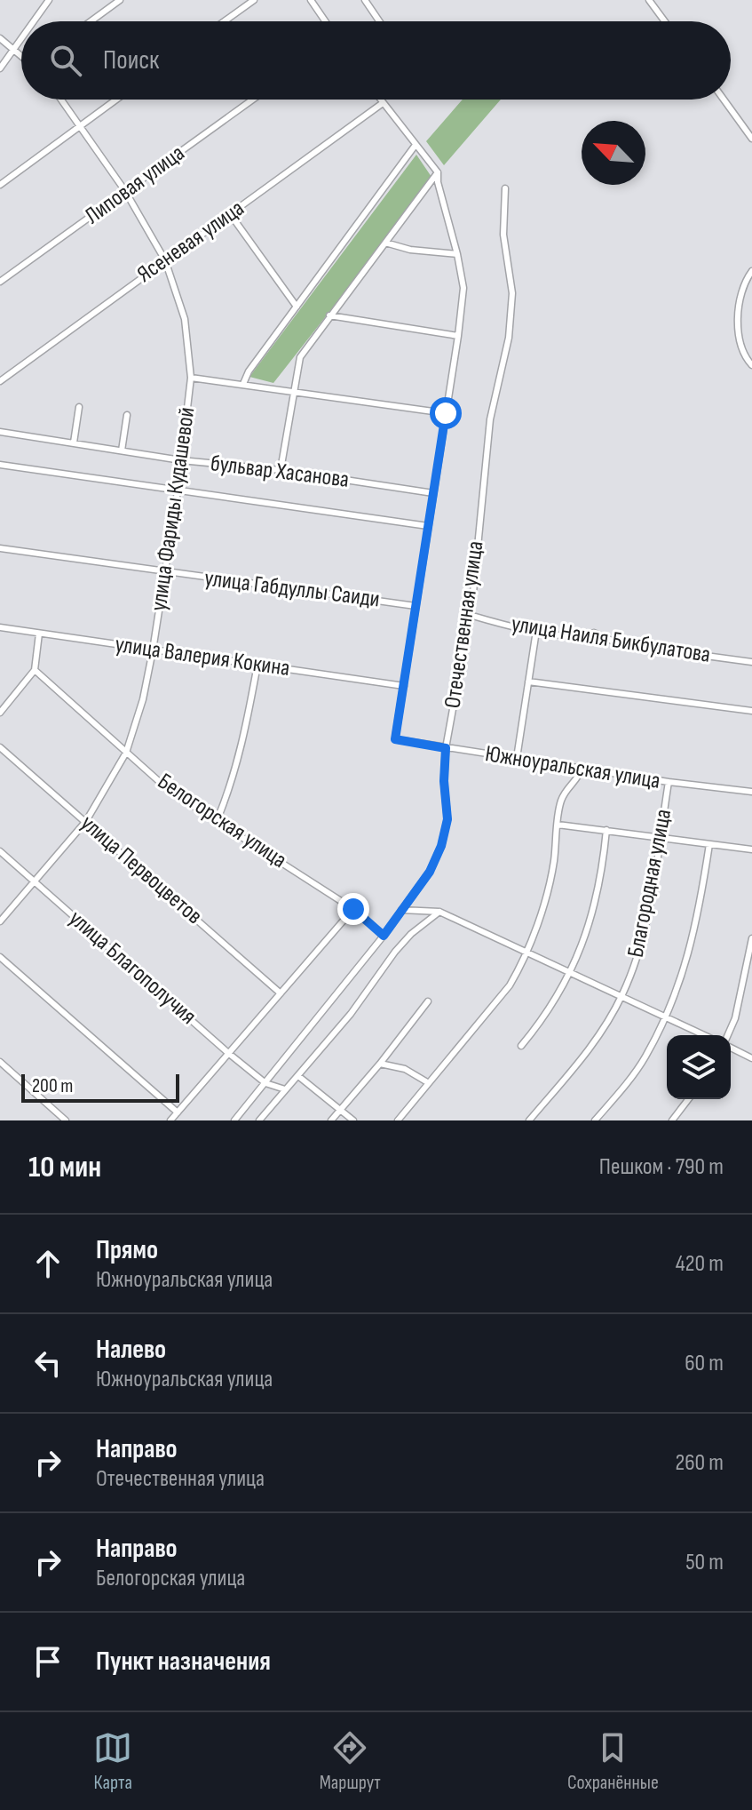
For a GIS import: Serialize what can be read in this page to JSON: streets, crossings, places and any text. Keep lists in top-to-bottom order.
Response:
{
  "streets": {
    "street": [
      "Липовая улица",
      "Ясеневая улица",
      "бульвар Хасанова",
      "улица Фариды Кудашевой",
      "улица Габдуллы Саиди",
      "Отечественная улица",
      "улица Наиля Бикбулатова",
      "улица Валерия Кокина",
      "Южноуральская улица",
      "Белогорская улица",
      "улица Первоцветов",
      "Благородная улица",
      "улица Благополучия"
    ]
  },
  "crossings": [
    ["Липовая улица", "улица Фариды Кудашевой"],
    ["Ясеневая улица", "улица Фариды Кудашевой"],
    ["Ясеневая улица", "Южноуральская улица"],
    ["бульвар Хасанова", "улица Фариды Кудашевой"],
    ["бульвар Хасанова", "Южноуральская улица"],
    ["улица Фариды Кудашевой", "улица Габдуллы Саиди"],
    ["улица Фариды Кудашевой", "улица Валерия Кокина"],
    ["улица Фариды Кудашевой", "Белогорская улица"],
    ["улица Фариды Кудашевой", "улица Первоцветов"],
    ["улица Фариды Кудашевой", "улица Благополучия"],
    ["улица Габдуллы Саиди", "Южноуральская улица"],
    ["Отечественная улица", "улица Наиля Бикбулатова"],
    ["Отечественная улица", "Южноуральская улица"],
    ["Отечественная улица", "Белогорская улица"],
    ["Отечественная улица", "улица Благополучия"],
    ["улица Валерия Кокина", "Южноуральская улица"],
    ["Южноуральская улица", "Благородная улица"]
  ],
  "scale_bar": "200 m",
  "north": "top left",
  "page": {
    "search": "Поиск",
    "scale": "200 m",
    "heading": ["10 мин", "Пешком · 790 m"],
    "list": [
      ["Прямо", "Южноуральская улица", "420 m"],
      ["Налево", "Южноуральская улица", "60 m"],
      ["Направо", "Отечественная улица", "260 m"],
      ["Направо", "Белогорская улица", "50 m"],
      "Пункт назначения"
    ],
    "nav": ["Карта", "Маршрут", "Сохранённые"]
  }
}
